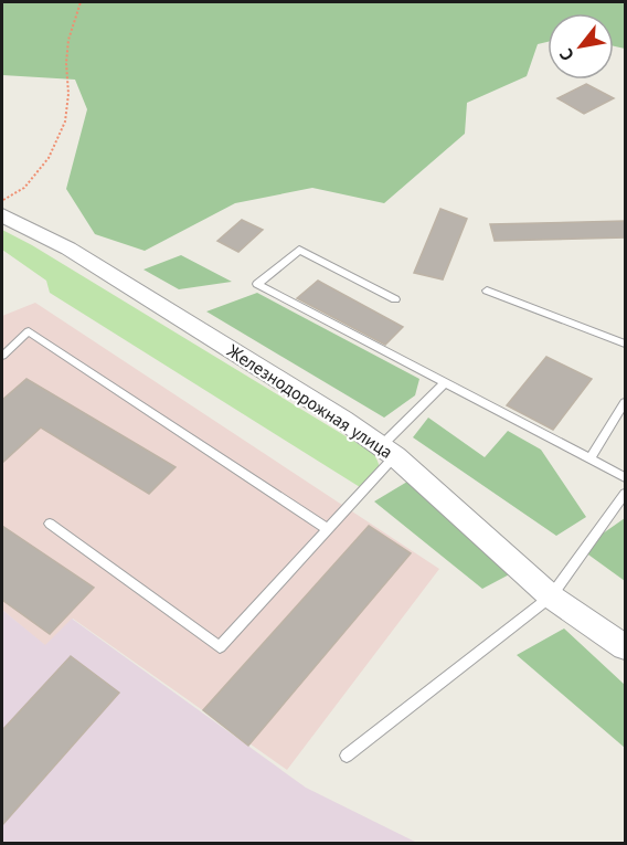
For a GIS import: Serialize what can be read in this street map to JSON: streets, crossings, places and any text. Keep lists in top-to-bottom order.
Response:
{
  "streets": {
    "street": ["Железнодорожная улица"]
  },
  "north": "bottom left"
}
